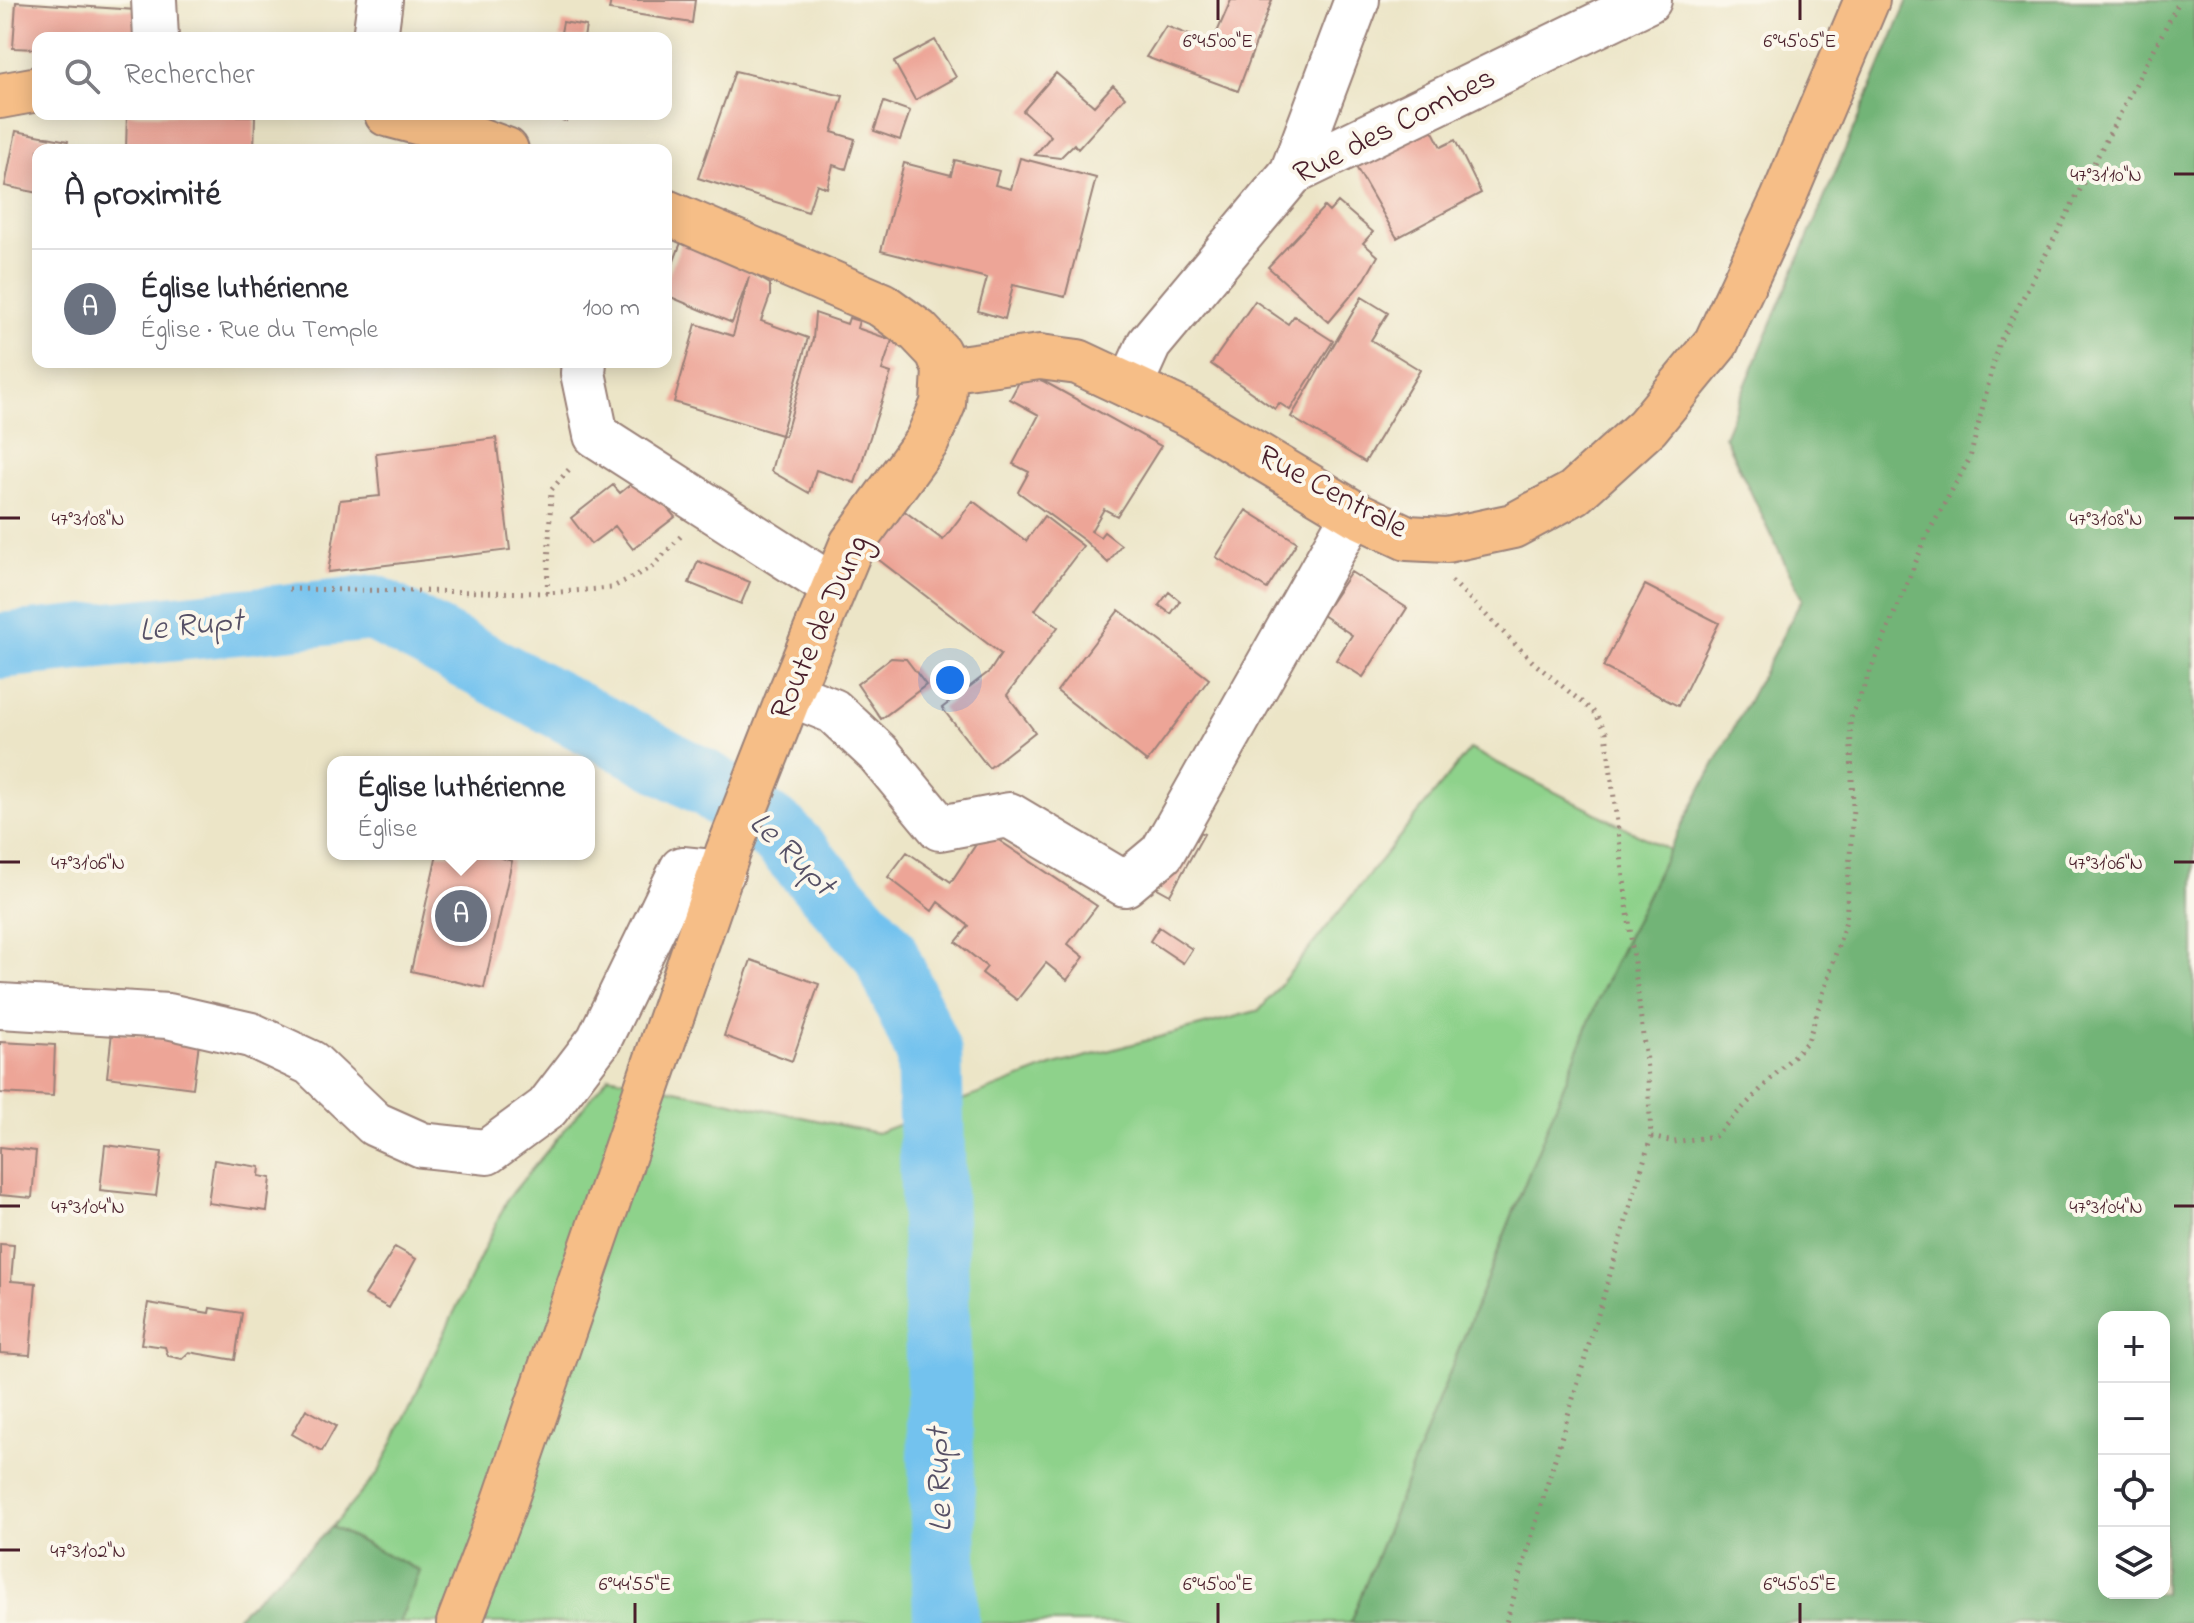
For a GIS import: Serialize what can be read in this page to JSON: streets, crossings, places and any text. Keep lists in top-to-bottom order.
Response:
{
  "streets": {
    "main road": ["Rue Centrale", "Route de Dung"],
    "street": ["Rue des Combes"]
  },
  "crossings": [
    ["Rue des Combes", "Rue Centrale"],
    ["Rue Centrale", "Route de Dung"]
  ],
  "water": ["Le Rupt"],
  "page": {
    "search": "Rechercher",
    "heading": "À proximité",
    "list": [
      {
        "mark": "A",
        "name": "Église luthérienne",
        "note": "Église · Rue du Temple",
        "value": "100 m"
      }
    ],
    "popup": ["Église luthérienne", "Église"],
    "pins": "A",
    "map_buttons": ["+", "−"]
  },
  "coordinates": [
    "6°45'00\"E",
    "6°45'05\"E",
    "47°31'10\"N",
    "47°31'08\"N",
    "47°31'06\"N",
    "47°31'04\"N",
    "47°31'02\"N",
    "6°44'55\"E"
  ]
}
